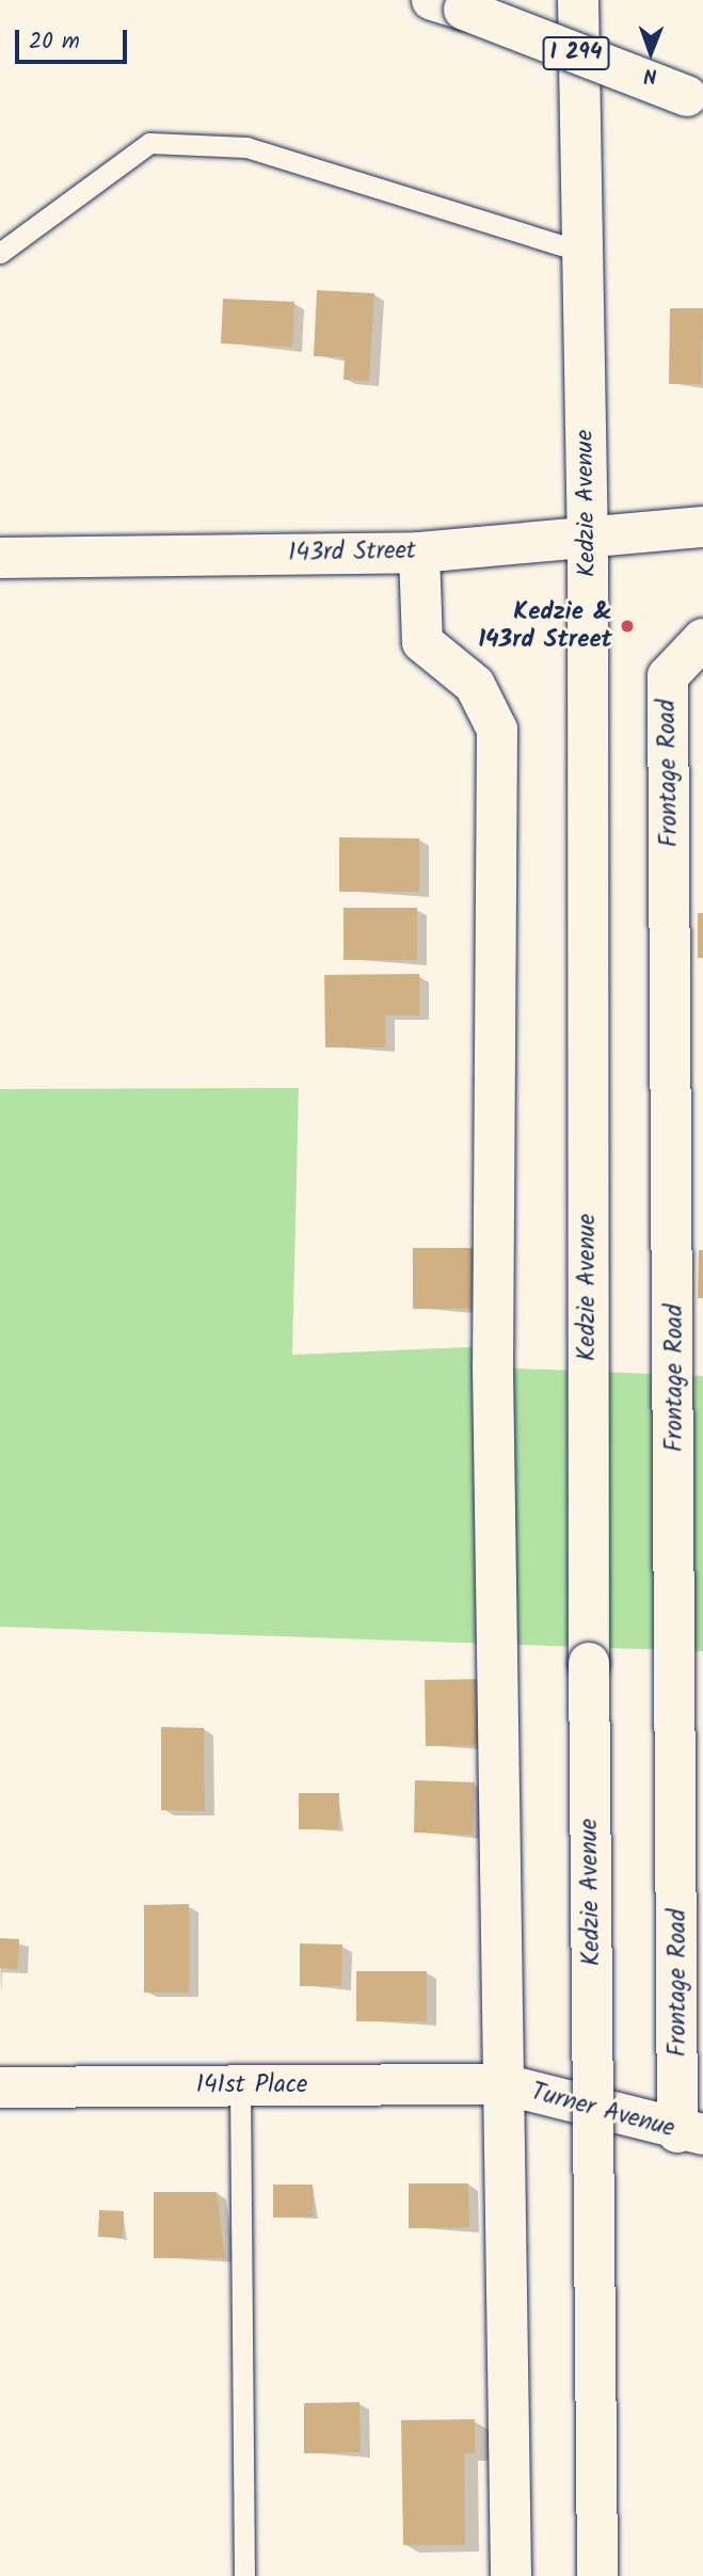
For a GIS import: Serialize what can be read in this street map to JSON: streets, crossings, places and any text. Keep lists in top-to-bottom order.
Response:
{
  "streets": {
    "main road": [
      "I 294",
      "Kedzie Avenue",
      "143rd Street",
      "Frontage Road",
      "141st Place",
      "Turner Avenue"
    ]
  },
  "crossings": [
    ["Kedzie Avenue", "143rd Street"],
    ["Frontage Road", "Turner Avenue"],
    ["141st Place", "Turner Avenue"]
  ],
  "places": ["Kedzie & 143rd Street"],
  "scale_bar": "20 m",
  "north": "bottom"
}
